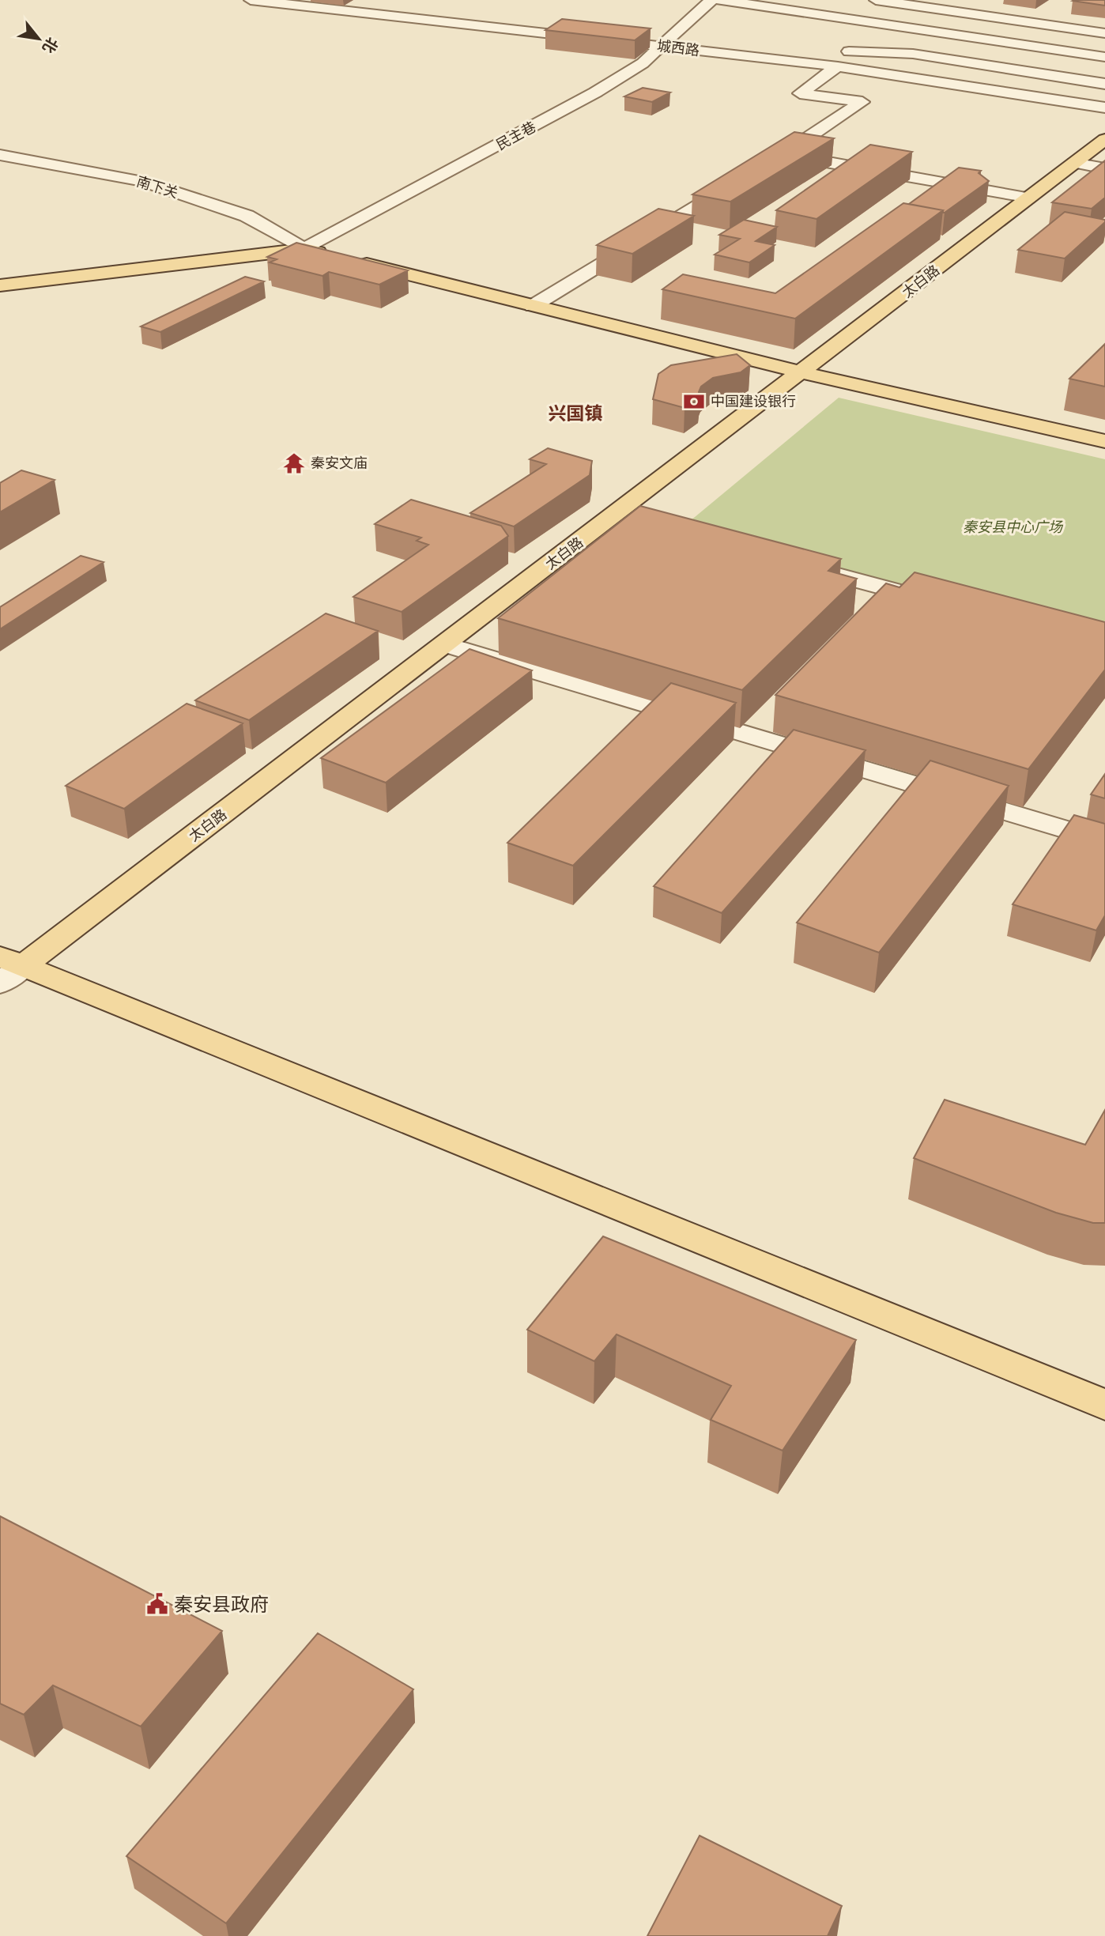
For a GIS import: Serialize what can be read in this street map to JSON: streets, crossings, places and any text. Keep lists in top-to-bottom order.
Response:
{
  "streets": {
    "main road": ["太白路"],
    "street": ["城西路", "民主巷", "南下关"]
  },
  "crossings": [
    ["城西路", "民主巷"],
    ["民主巷", "南下关"]
  ],
  "districts": ["兴国镇"],
  "parks": ["秦安县中心广场"],
  "places": {
    "bank": ["中国建设银行"],
    "temple": ["秦安文庙"],
    "public building": ["秦安县政府"]
  },
  "north": "bottom right"
}
